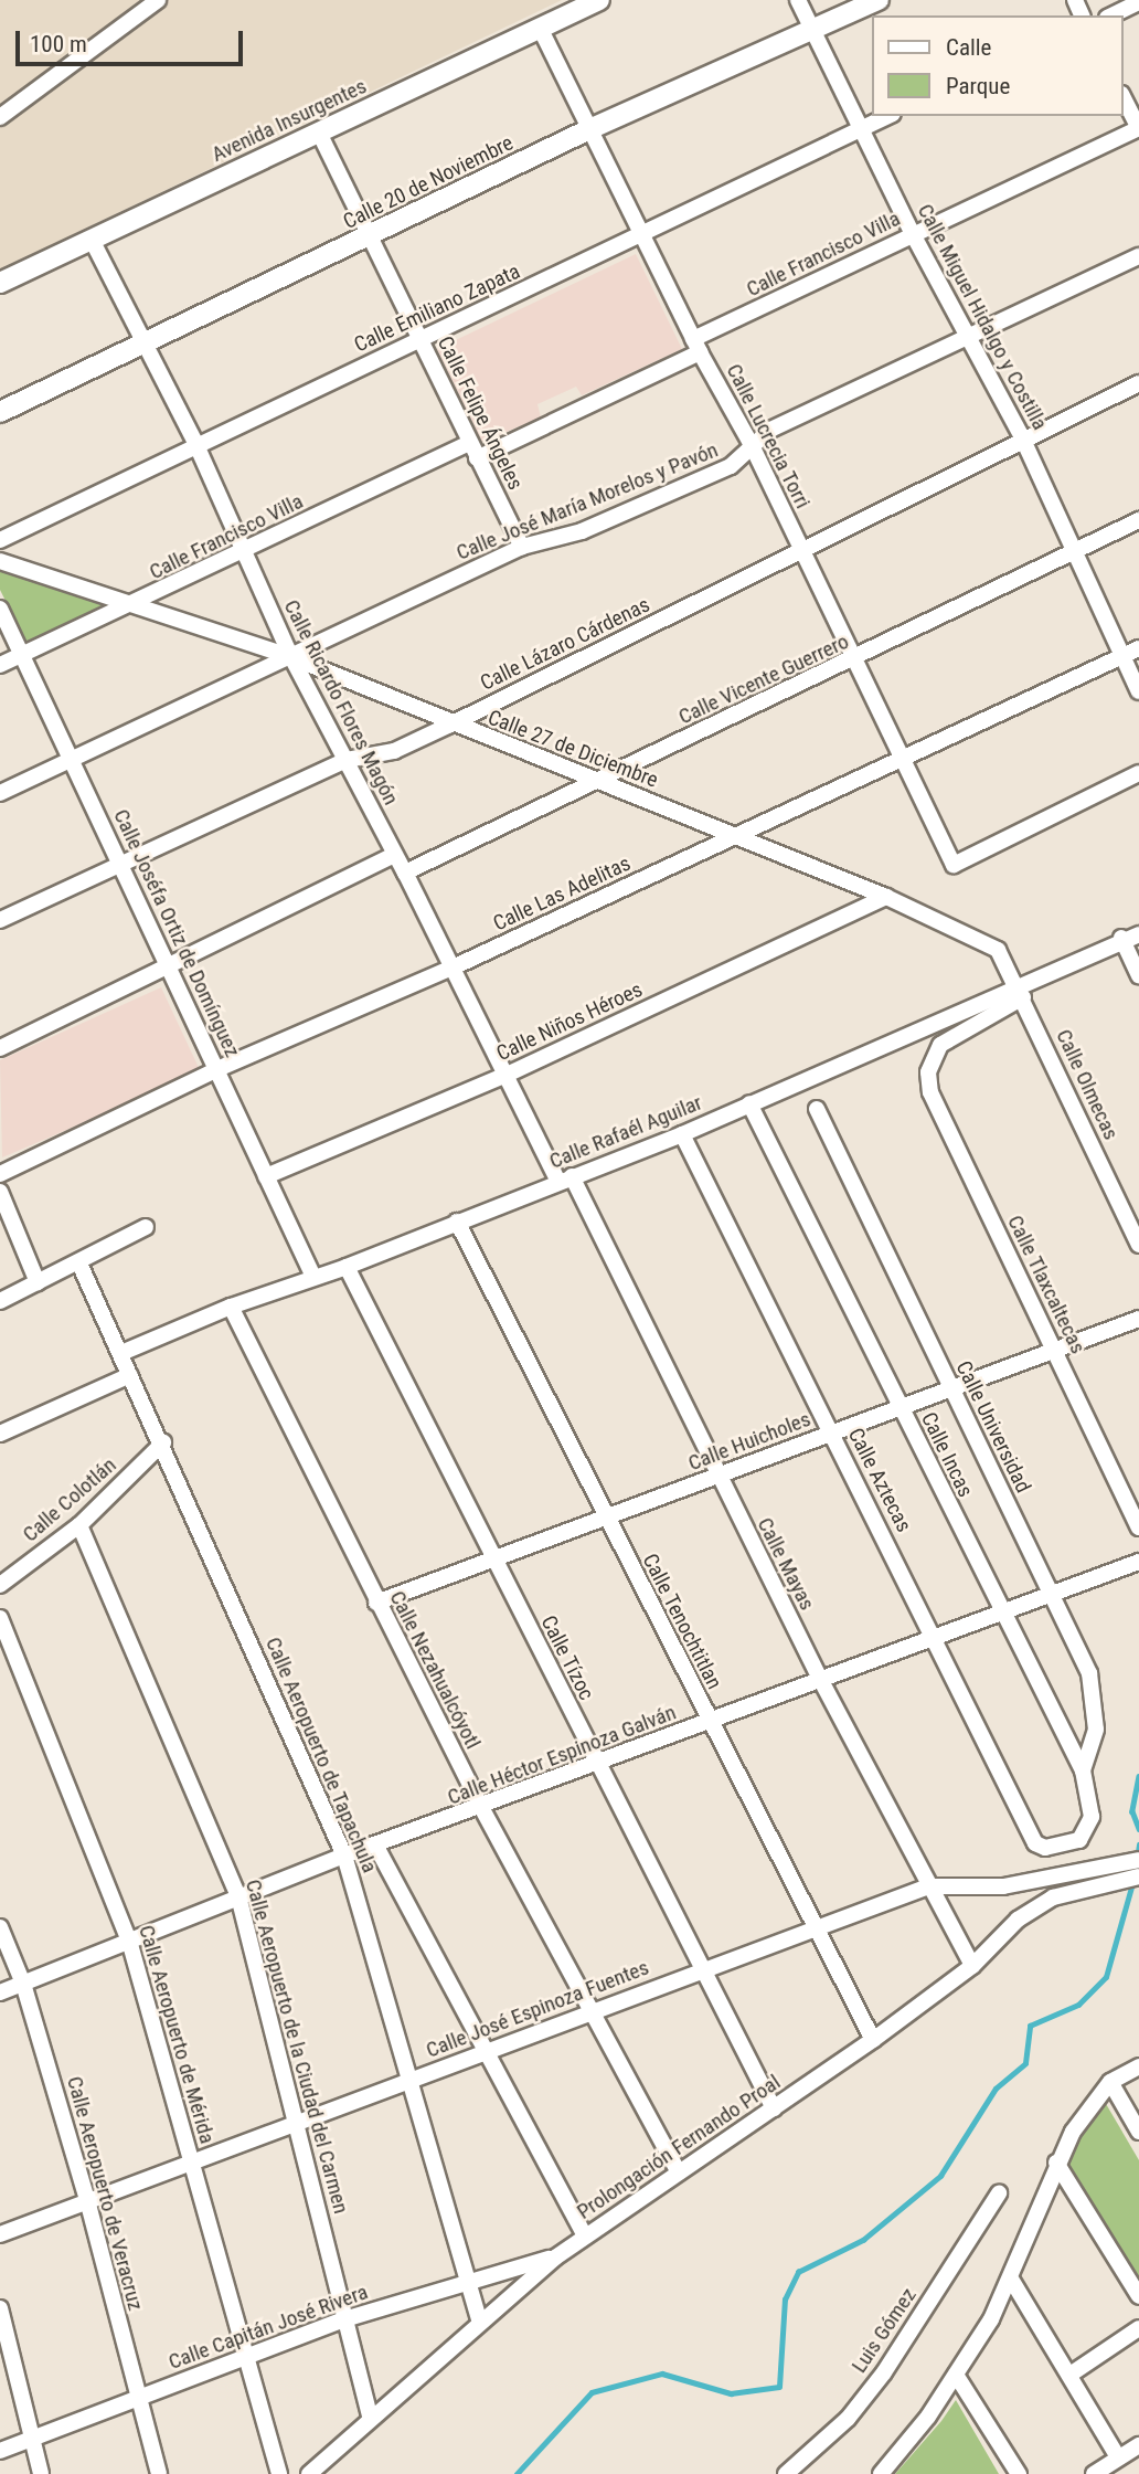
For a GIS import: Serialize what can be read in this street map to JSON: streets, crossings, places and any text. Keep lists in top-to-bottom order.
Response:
{
  "streets": {
    "street": [
      "Avenida Insurgentes",
      "Calle 20 de Noviembre",
      "Calle Francisco Villa",
      "Calle Emiliano Zapata",
      "Calle Miguel Hidalgo y Costilla",
      "Calle Felipe Ángeles",
      "Calle Lucrecia Torri",
      "Calle José María Morelos y Pavón",
      "Calle Lázaro Cárdenas",
      "Calle Vicente Guerrero",
      "Calle Ricardo Flores Magón",
      "Calle 27 de Diciembre",
      "Calle Las Adelitas",
      "Calle Joséfa Ortiz de Domínguez",
      "Calle Niños Héroes",
      "Calle Olmecas",
      "Calle Rafaél Aguilar",
      "Calle Tlaxcaltecas",
      "Calle Universidad",
      "Calle Huicholes",
      "Calle Incas",
      "Calle Aztecas",
      "Calle Colotlán",
      "Calle Mayas",
      "Calle Tenochtitlan",
      "Calle Tízoc",
      "Calle Nezahualcóyotl",
      "Calle Aeropuerto de Tapachula",
      "Calle Héctor Espinoza Galván",
      "Calle José Espinoza Fuentes",
      "Calle Aeropuerto de Mérida",
      "Calle Aeropuerto de la Ciudad del Carmen",
      "Prolongación Fernando Proal",
      "Calle Aeropuerto de Veracruz",
      "Calle Capitán José Rivera",
      "Luis Gómez"
    ]
  },
  "crossings": [
    ["Avenida Insurgentes", "Calle Felipe Ángeles"],
    ["Avenida Insurgentes", "Calle Lucrecia Torri"],
    ["Avenida Insurgentes", "Calle Ricardo Flores Magón"],
    ["Calle 20 de Noviembre", "Calle Miguel Hidalgo y Costilla"],
    ["Calle 20 de Noviembre", "Calle Felipe Ángeles"],
    ["Calle 20 de Noviembre", "Calle Lucrecia Torri"],
    ["Calle 20 de Noviembre", "Calle Ricardo Flores Magón"],
    ["Calle Francisco Villa", "Calle Miguel Hidalgo y Costilla"],
    ["Calle Francisco Villa", "Calle Felipe Ángeles"],
    ["Calle Francisco Villa", "Calle Lucrecia Torri"],
    ["Calle Francisco Villa", "Calle Ricardo Flores Magón"],
    ["Calle Francisco Villa", "Calle 27 de Diciembre"],
    ["Calle Francisco Villa", "Calle Joséfa Ortiz de Domínguez"],
    ["Calle Emiliano Zapata", "Calle Miguel Hidalgo y Costilla"],
    ["Calle Emiliano Zapata", "Calle Felipe Ángeles"],
    ["Calle Emiliano Zapata", "Calle Lucrecia Torri"],
    ["Calle Emiliano Zapata", "Calle Ricardo Flores Magón"],
    ["Calle Miguel Hidalgo y Costilla", "Calle José María Morelos y Pavón"],
    ["Calle Miguel Hidalgo y Costilla", "Calle Lázaro Cárdenas"],
    ["Calle Miguel Hidalgo y Costilla", "Calle Vicente Guerrero"],
    ["Calle Miguel Hidalgo y Costilla", "Calle Las Adelitas"],
    ["Calle Felipe Ángeles", "Calle José María Morelos y Pavón"],
    ["Calle Lucrecia Torri", "Calle José María Morelos y Pavón"],
    ["Calle Lucrecia Torri", "Calle Lázaro Cárdenas"],
    ["Calle Lucrecia Torri", "Calle Vicente Guerrero"],
    ["Calle Lucrecia Torri", "Calle Las Adelitas"],
    ["Calle José María Morelos y Pavón", "Calle Ricardo Flores Magón"],
    ["Calle José María Morelos y Pavón", "Calle 27 de Diciembre"],
    ["Calle José María Morelos y Pavón", "Calle Joséfa Ortiz de Domínguez"],
    ["Calle Lázaro Cárdenas", "Calle Ricardo Flores Magón"],
    ["Calle Lázaro Cárdenas", "Calle 27 de Diciembre"],
    ["Calle Lázaro Cárdenas", "Calle Joséfa Ortiz de Domínguez"],
    ["Calle Vicente Guerrero", "Calle Ricardo Flores Magón"],
    ["Calle Vicente Guerrero", "Calle 27 de Diciembre"],
    ["Calle Ricardo Flores Magón", "Calle 27 de Diciembre"],
    ["Calle Ricardo Flores Magón", "Calle Las Adelitas"],
    ["Calle Ricardo Flores Magón", "Calle Niños Héroes"],
    ["Calle Ricardo Flores Magón", "Calle Rafaél Aguilar"],
    ["Calle Ricardo Flores Magón", "Calle Mayas"],
    ["Calle 27 de Diciembre", "Calle Las Adelitas"],
    ["Calle 27 de Diciembre", "Calle Niños Héroes"],
    ["Calle 27 de Diciembre", "Calle Olmecas"],
    ["Calle 27 de Diciembre", "Calle Rafaél Aguilar"],
    ["Calle 27 de Diciembre", "Calle Tlaxcaltecas"],
    ["Calle Las Adelitas", "Calle Joséfa Ortiz de Domínguez"],
    ["Calle Joséfa Ortiz de Domínguez", "Calle Niños Héroes"],
    ["Calle Joséfa Ortiz de Domínguez", "Calle Rafaél Aguilar"],
    ["Calle Olmecas", "Calle Rafaél Aguilar"],
    ["Calle Olmecas", "Calle Tlaxcaltecas"],
    ["Calle Rafaél Aguilar", "Calle Tlaxcaltecas"],
    ["Calle Rafaél Aguilar", "Calle Incas"],
    ["Calle Rafaél Aguilar", "Calle Aztecas"],
    ["Calle Rafaél Aguilar", "Calle Mayas"],
    ["Calle Rafaél Aguilar", "Calle Tenochtitlan"],
    ["Calle Rafaél Aguilar", "Calle Tízoc"],
    ["Calle Rafaél Aguilar", "Calle Nezahualcóyotl"],
    ["Calle Rafaél Aguilar", "Calle Aeropuerto de Tapachula"],
    ["Calle Tlaxcaltecas", "Calle Huicholes"],
    ["Calle Universidad", "Calle Huicholes"],
    ["Calle Universidad", "Calle Incas"],
    ["Calle Universidad", "Calle Héctor Espinoza Galván"],
    ["Calle Huicholes", "Calle Incas"],
    ["Calle Huicholes", "Calle Aztecas"],
    ["Calle Huicholes", "Calle Mayas"],
    ["Calle Huicholes", "Calle Tenochtitlan"],
    ["Calle Huicholes", "Calle Tízoc"],
    ["Calle Huicholes", "Calle Nezahualcóyotl"],
    ["Calle Incas", "Calle Aztecas"],
    ["Calle Incas", "Calle Héctor Espinoza Galván"],
    ["Calle Aztecas", "Calle Héctor Espinoza Galván"],
    ["Calle Colotlán", "Calle Aeropuerto de Tapachula"],
    ["Calle Colotlán", "Calle Aeropuerto de la Ciudad del Carmen"],
    ["Calle Mayas", "Calle Héctor Espinoza Galván"],
    ["Calle Mayas", "Calle José Espinoza Fuentes"],
    ["Calle Mayas", "Prolongación Fernando Proal"],
    ["Calle Tenochtitlan", "Calle Héctor Espinoza Galván"],
    ["Calle Tenochtitlan", "Calle José Espinoza Fuentes"],
    ["Calle Tenochtitlan", "Prolongación Fernando Proal"],
    ["Calle Tízoc", "Calle Héctor Espinoza Galván"],
    ["Calle Tízoc", "Calle José Espinoza Fuentes"],
    ["Calle Tízoc", "Prolongación Fernando Proal"],
    ["Calle Nezahualcóyotl", "Calle Héctor Espinoza Galván"],
    ["Calle Nezahualcóyotl", "Calle José Espinoza Fuentes"],
    ["Calle Nezahualcóyotl", "Prolongación Fernando Proal"],
    ["Calle Aeropuerto de Tapachula", "Calle Héctor Espinoza Galván"],
    ["Calle Aeropuerto de Tapachula", "Calle José Espinoza Fuentes"],
    ["Calle Aeropuerto de Tapachula", "Prolongación Fernando Proal"],
    ["Calle Aeropuerto de Tapachula", "Calle Capitán José Rivera"],
    ["Calle Héctor Espinoza Galván", "Calle Aeropuerto de Mérida"],
    ["Calle Héctor Espinoza Galván", "Calle Aeropuerto de la Ciudad del Carmen"],
    ["Calle Héctor Espinoza Galván", "Calle Aeropuerto de Veracruz"],
    ["Calle José Espinoza Fuentes", "Calle Aeropuerto de Mérida"],
    ["Calle José Espinoza Fuentes", "Calle Aeropuerto de la Ciudad del Carmen"],
    ["Calle José Espinoza Fuentes", "Calle Aeropuerto de Veracruz"],
    ["Calle Aeropuerto de Mérida", "Calle Capitán José Rivera"],
    ["Calle Aeropuerto de la Ciudad del Carmen", "Prolongación Fernando Proal"],
    ["Calle Aeropuerto de la Ciudad del Carmen", "Calle Capitán José Rivera"],
    ["Prolongación Fernando Proal", "Calle Capitán José Rivera"],
    ["Calle Aeropuerto de Veracruz", "Calle Capitán José Rivera"]
  ],
  "legend": ["Calle", "Parque"],
  "scale_bar": "100 m"
}
